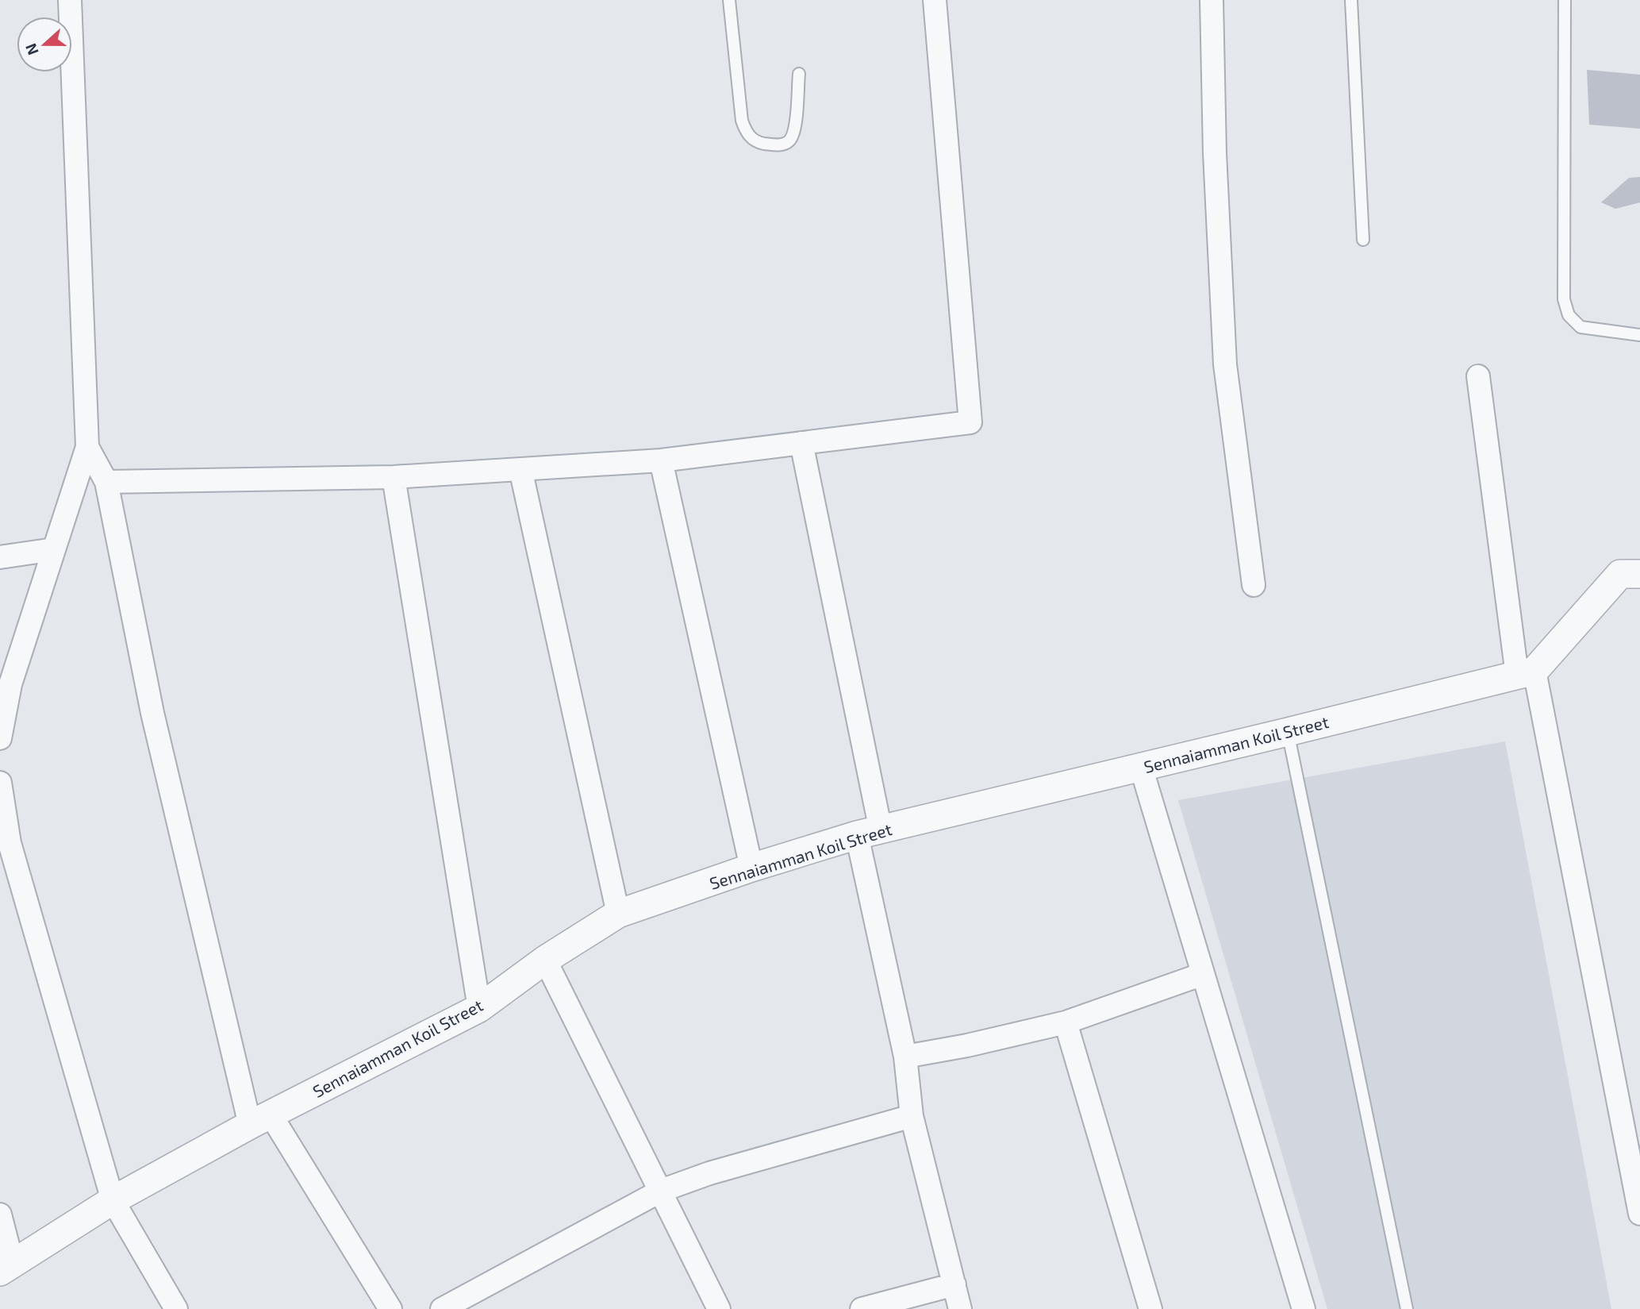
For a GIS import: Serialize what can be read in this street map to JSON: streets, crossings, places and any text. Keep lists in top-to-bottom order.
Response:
{
  "streets": {
    "street": ["Sennaiamman Koil Street"]
  },
  "north": "left"
}
